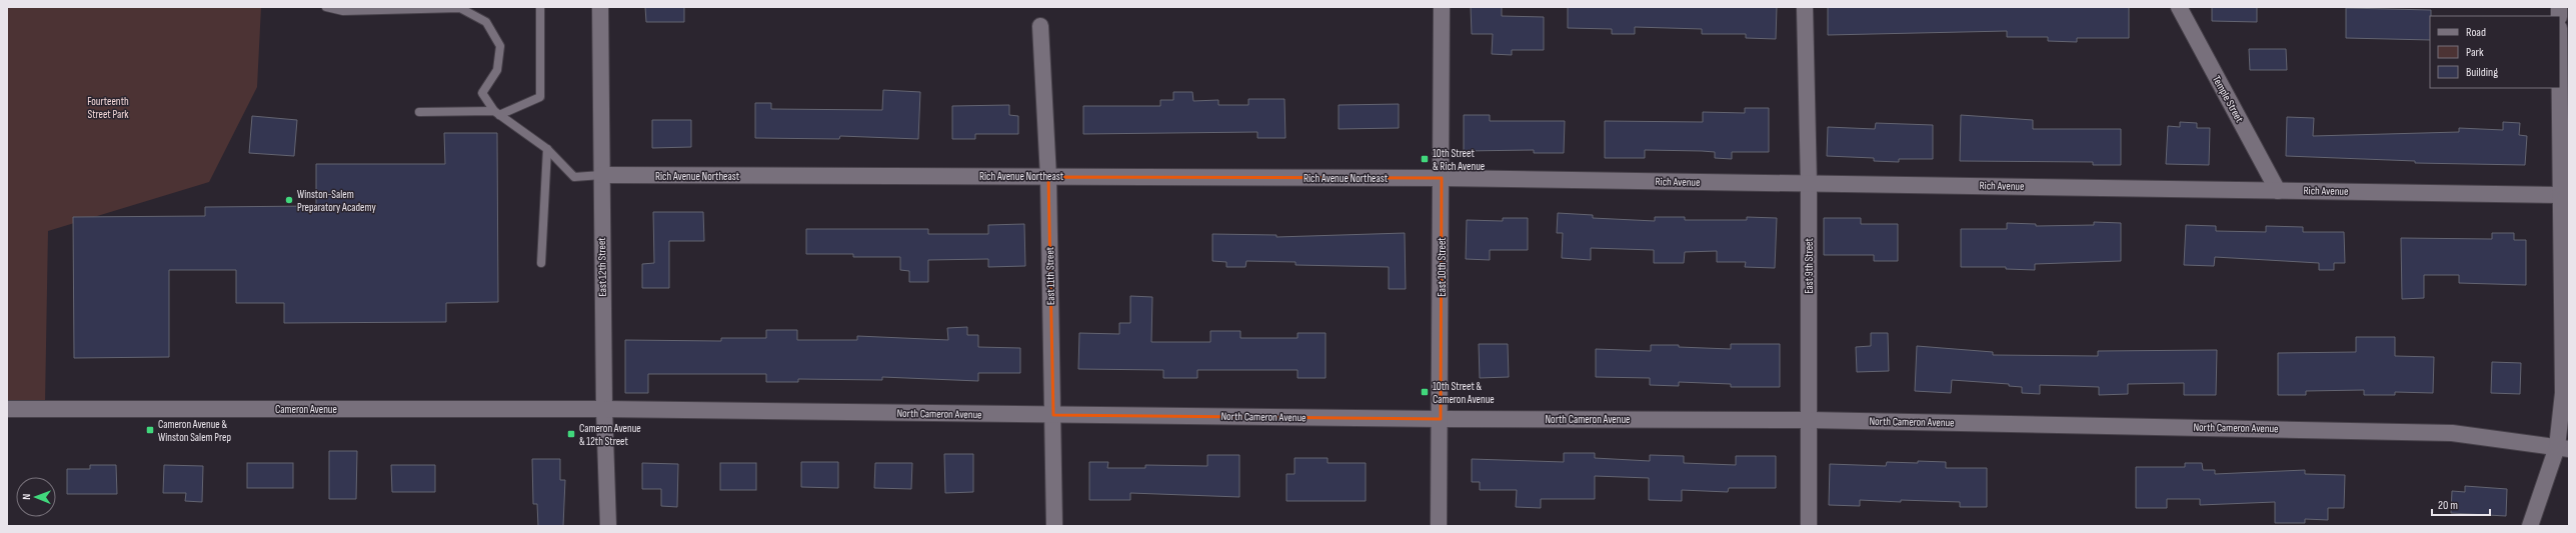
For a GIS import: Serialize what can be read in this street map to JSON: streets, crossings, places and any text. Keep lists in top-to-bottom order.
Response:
{
  "streets": {
    "street": [
      "Temple Street",
      "Rich Avenue Northeast",
      "Rich Avenue",
      "East 9th Street",
      "East 12th Street",
      "East 10th Street",
      "East 11th Street",
      "Cameron Avenue",
      "North Cameron Avenue"
    ]
  },
  "crossings": [
    ["Temple Street", "Rich Avenue"],
    ["Rich Avenue Northeast", "Rich Avenue"],
    ["Rich Avenue Northeast", "East 12th Street"],
    ["Rich Avenue Northeast", "East 10th Street"],
    ["Rich Avenue Northeast", "East 11th Street"],
    ["Rich Avenue", "East 9th Street"],
    ["Rich Avenue", "East 10th Street"],
    ["East 9th Street", "North Cameron Avenue"],
    ["East 12th Street", "Cameron Avenue"],
    ["East 12th Street", "North Cameron Avenue"],
    ["East 10th Street", "North Cameron Avenue"],
    ["East 11th Street", "North Cameron Avenue"],
    ["Cameron Avenue", "North Cameron Avenue"]
  ],
  "parks": ["Fourteenth Street Park"],
  "places": {
    "transit": [
      "10th Street & Rich Avenue",
      "10th Street & Cameron Avenue",
      "Cameron Avenue & Winston Salem Prep",
      "Cameron Avenue & 12th Street"
    ],
    "other": ["Winston-Salem Preparatory Academy"]
  },
  "legend": ["Road", "Park", "Building"],
  "scale_bar": "20 m",
  "north": "left"
}
